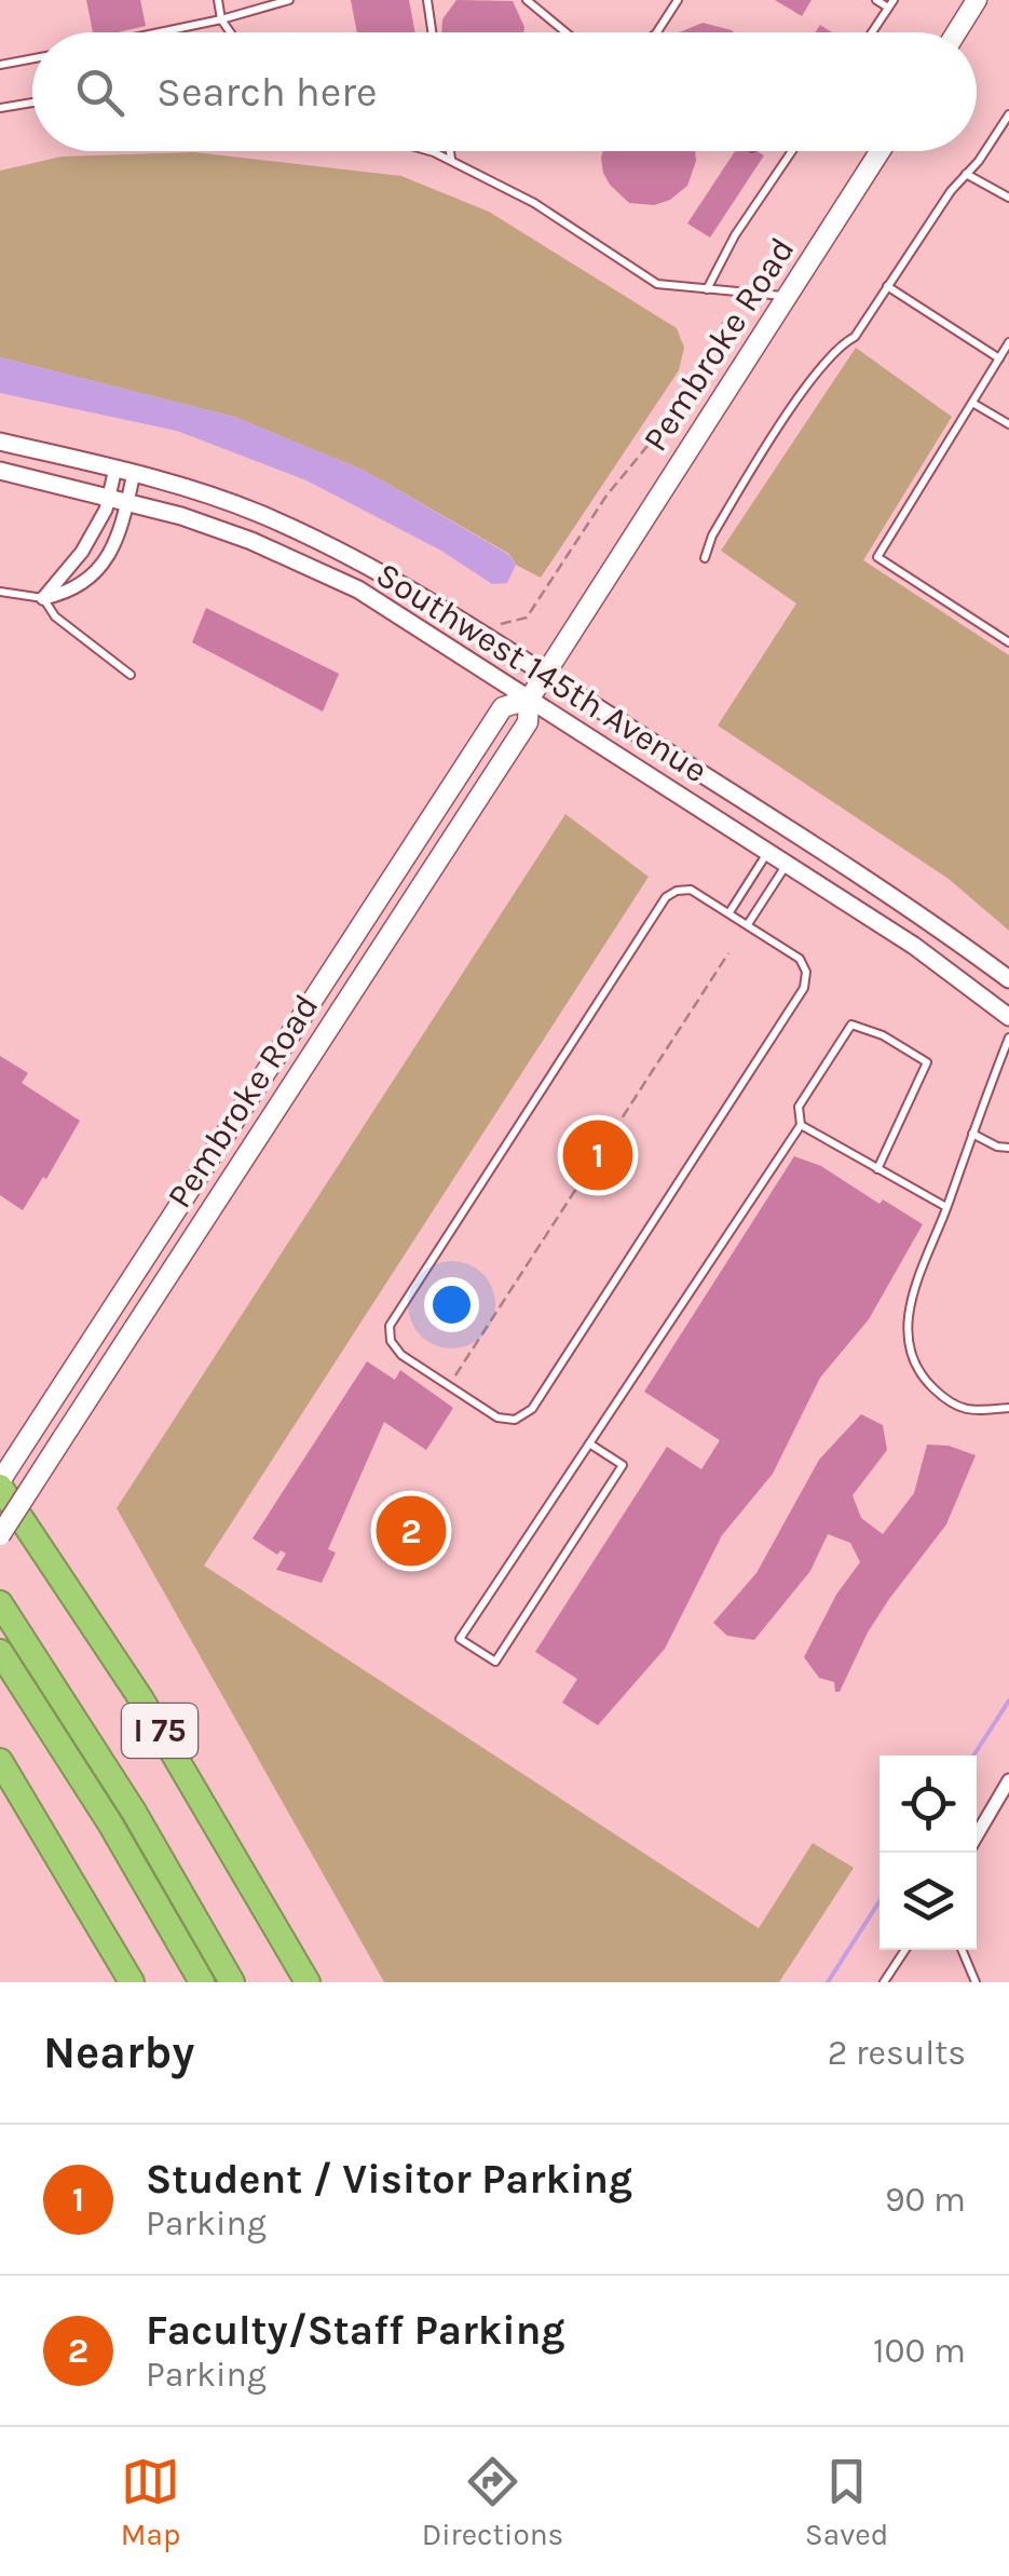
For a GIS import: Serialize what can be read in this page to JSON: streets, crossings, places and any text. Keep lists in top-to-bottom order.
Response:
{
  "streets": {
    "highway": ["I 75"],
    "main road": ["Pembroke Road"],
    "street": ["Southwest 145th Avenue"]
  },
  "crossings": [
    ["Pembroke Road", "Southwest 145th Avenue"],
    ["Pembroke Road", "I 75"]
  ],
  "page": {
    "search": "Search here",
    "pins": ["1", "2"],
    "heading": ["Nearby", "2 results"],
    "list": [
      {
        "mark": "1",
        "name": "Student / Visitor Parking",
        "note": "Parking",
        "value": "90 m"
      },
      {
        "mark": "2",
        "name": "Faculty/Staff Parking",
        "note": "Parking",
        "value": "100 m"
      }
    ],
    "nav": ["Map", "Directions", "Saved"]
  }
}
